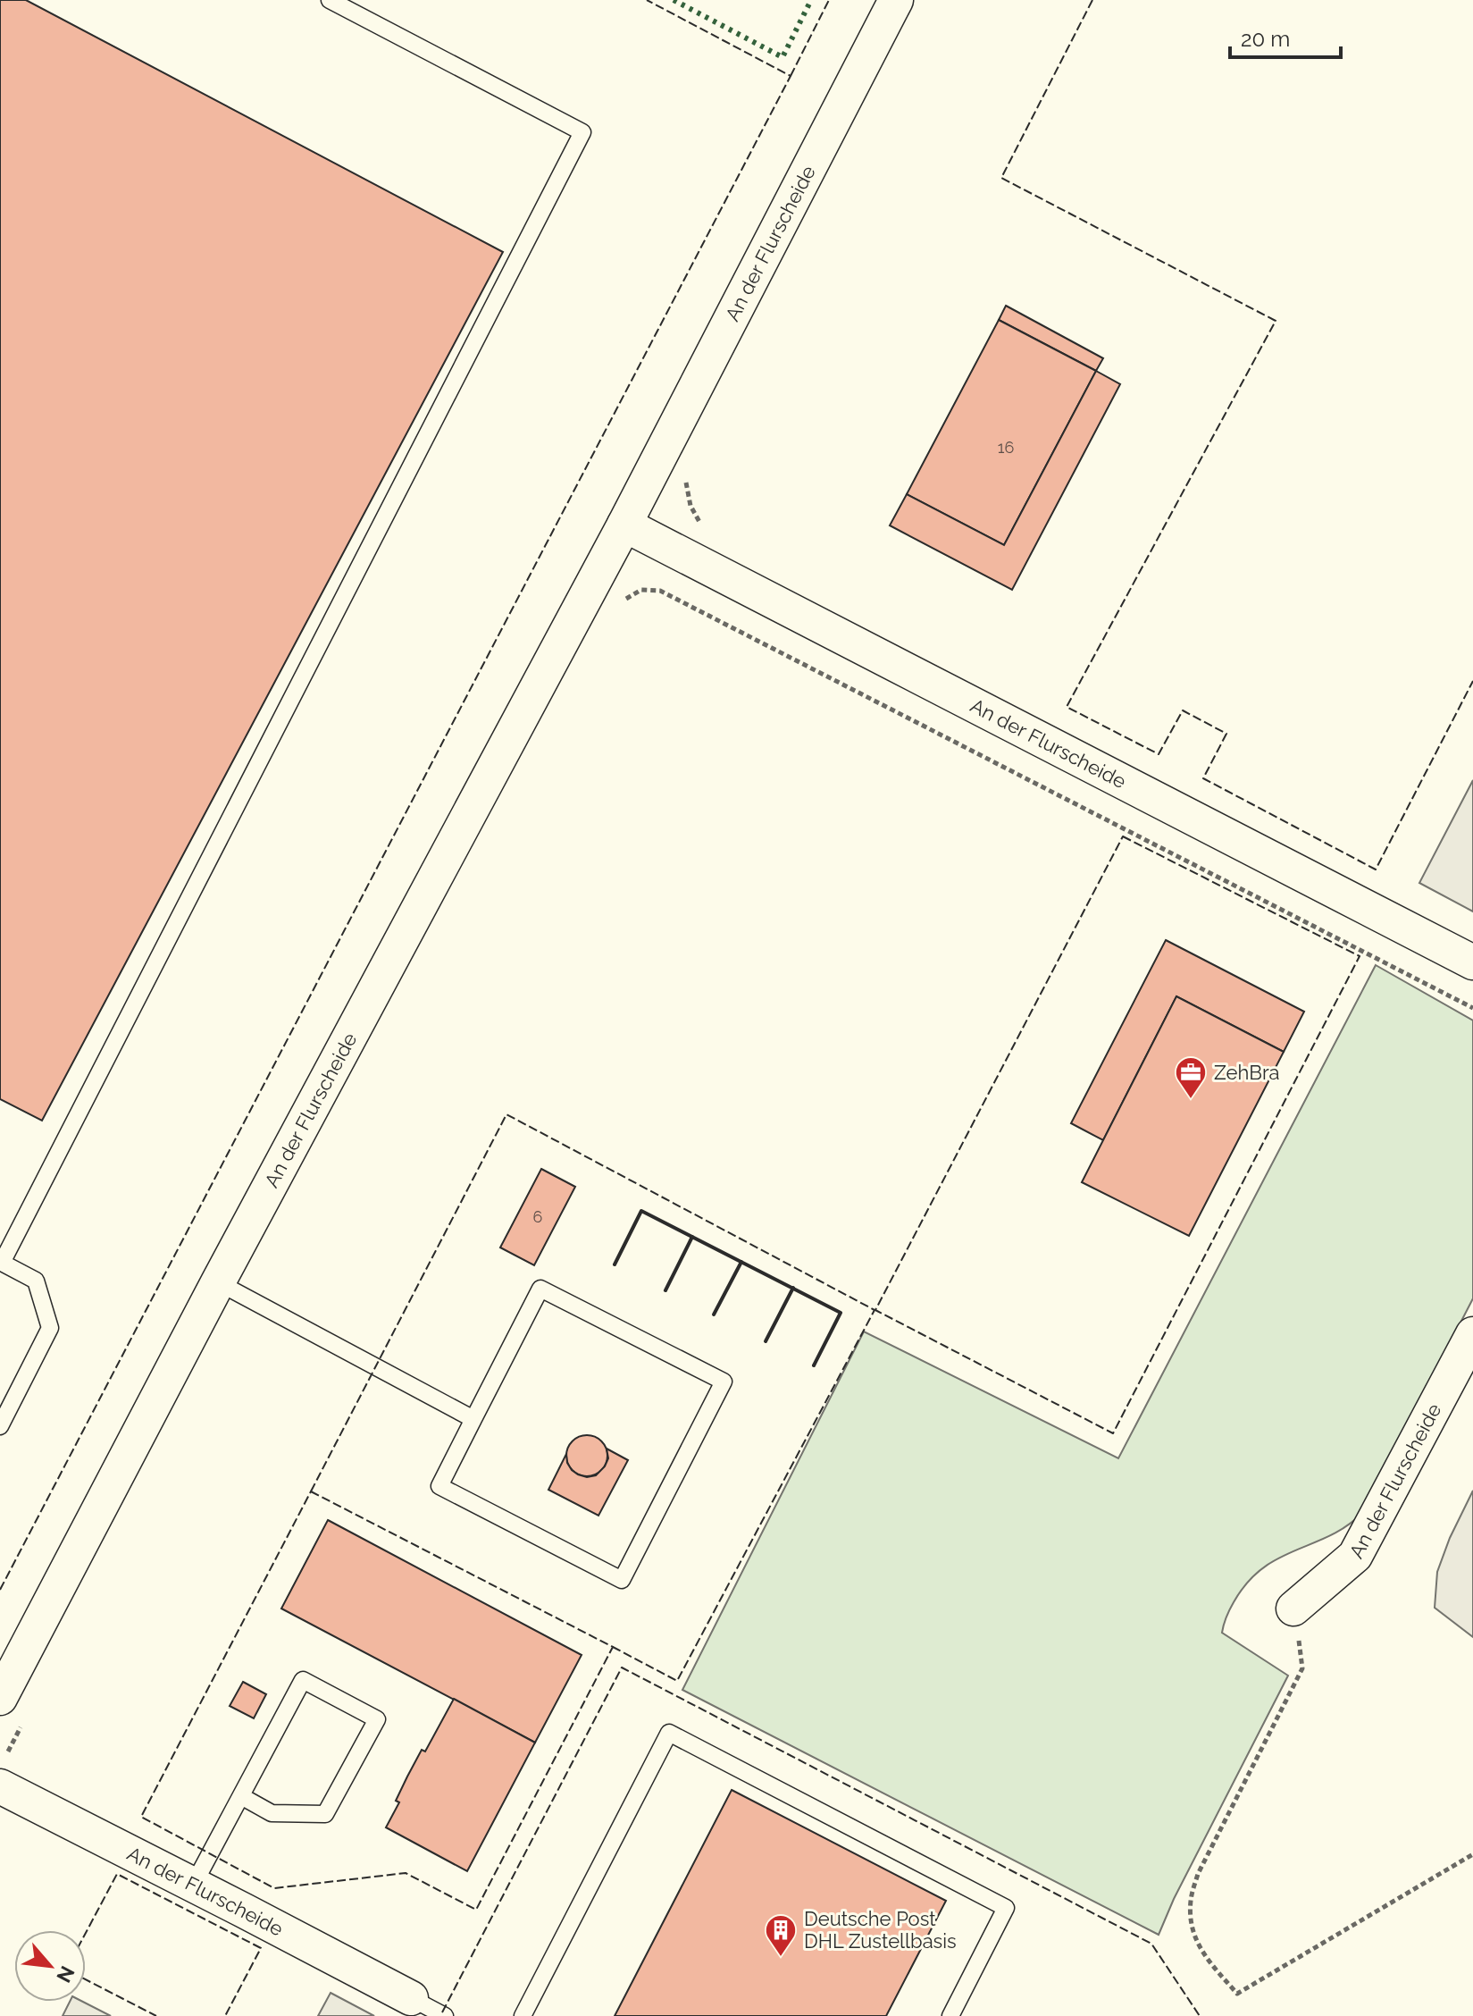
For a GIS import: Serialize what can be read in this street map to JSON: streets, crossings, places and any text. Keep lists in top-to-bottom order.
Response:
{
  "streets": {
    "street": ["An der Flurscheide"]
  },
  "places": {
    "office": ["ZehBra"],
    "building": ["Deutsche Post DHL Zustellbasis"]
  },
  "house_numbers": ["16", "6"],
  "scale_bar": "20 m",
  "north": "bottom right"
}
